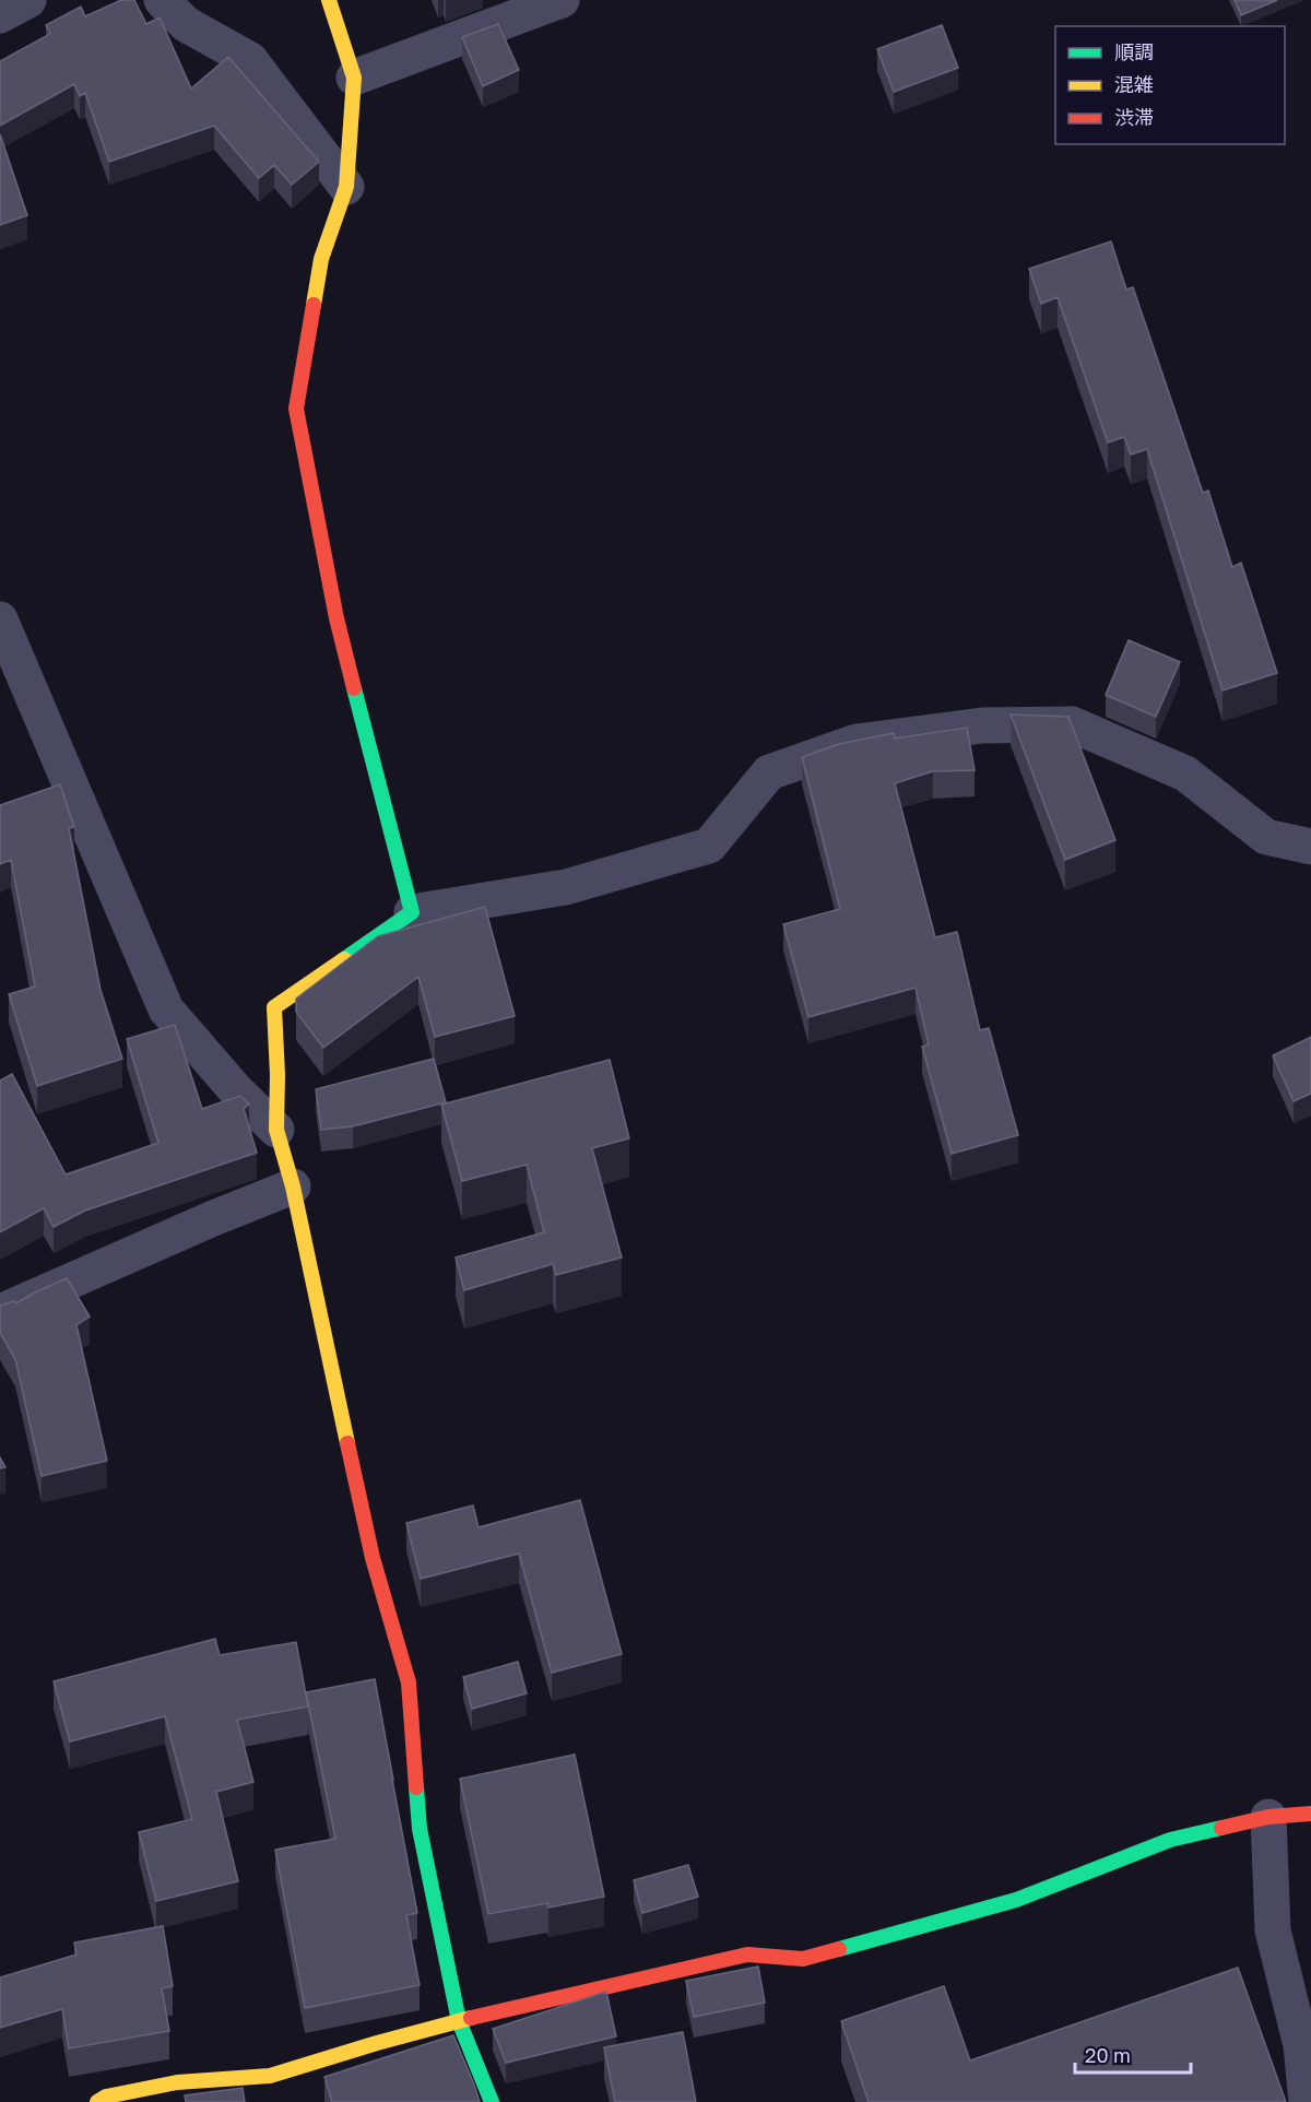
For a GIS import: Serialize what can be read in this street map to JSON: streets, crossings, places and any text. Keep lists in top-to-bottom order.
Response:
{
  "legend": ["順調", "混雑", "渋滞"],
  "scale_bar": "20 m"
}
